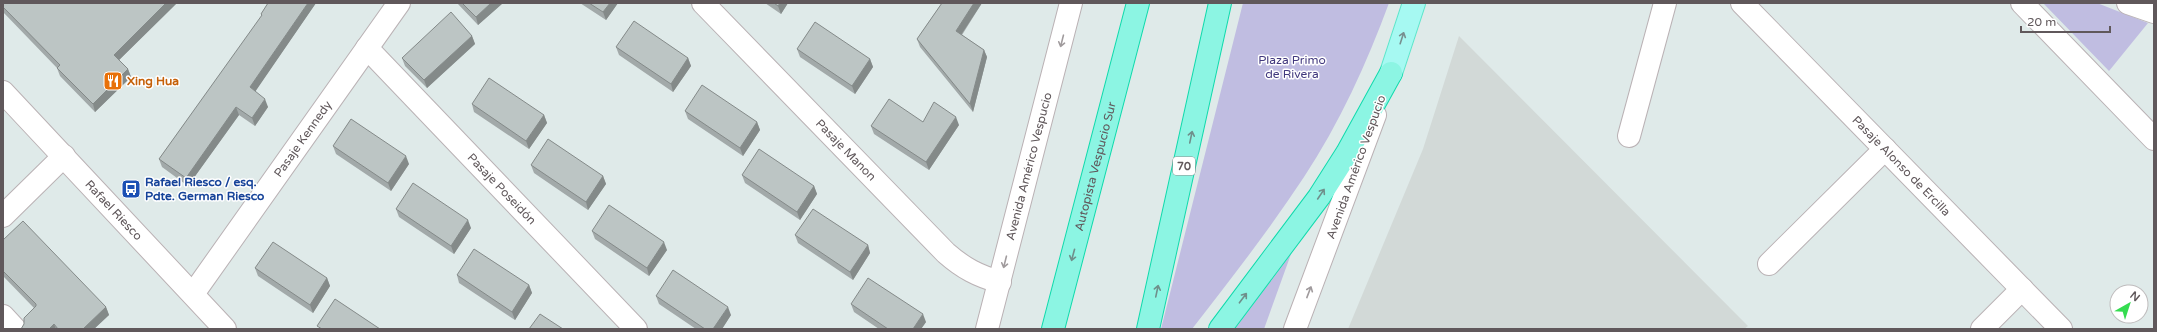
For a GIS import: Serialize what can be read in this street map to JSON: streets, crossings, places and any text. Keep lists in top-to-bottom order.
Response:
{
  "streets": {
    "highway": ["Autopista Vespucio Sur", "70"],
    "main road": ["Avenida Américo Vespucio"],
    "street": [
      "Pasaje Kennedy",
      "Pasaje Manon",
      "Pasaje Alonso de Ercilla",
      "Pasaje Poseidón",
      "Rafael Riesco"
    ]
  },
  "crossings": [
    ["Pasaje Kennedy", "Pasaje Poseidón"],
    ["Pasaje Kennedy", "Rafael Riesco"],
    ["Pasaje Manon", "Avenida Américo Vespucio"]
  ],
  "parks": ["Plaza Primo de Rivera"],
  "places": {
    "restaurant": ["Xing Hua"],
    "bus stop": ["Rafael Riesco / esq. Pdte. German Riesco"]
  },
  "scale_bar": "20 m",
  "north": "top right"
}
